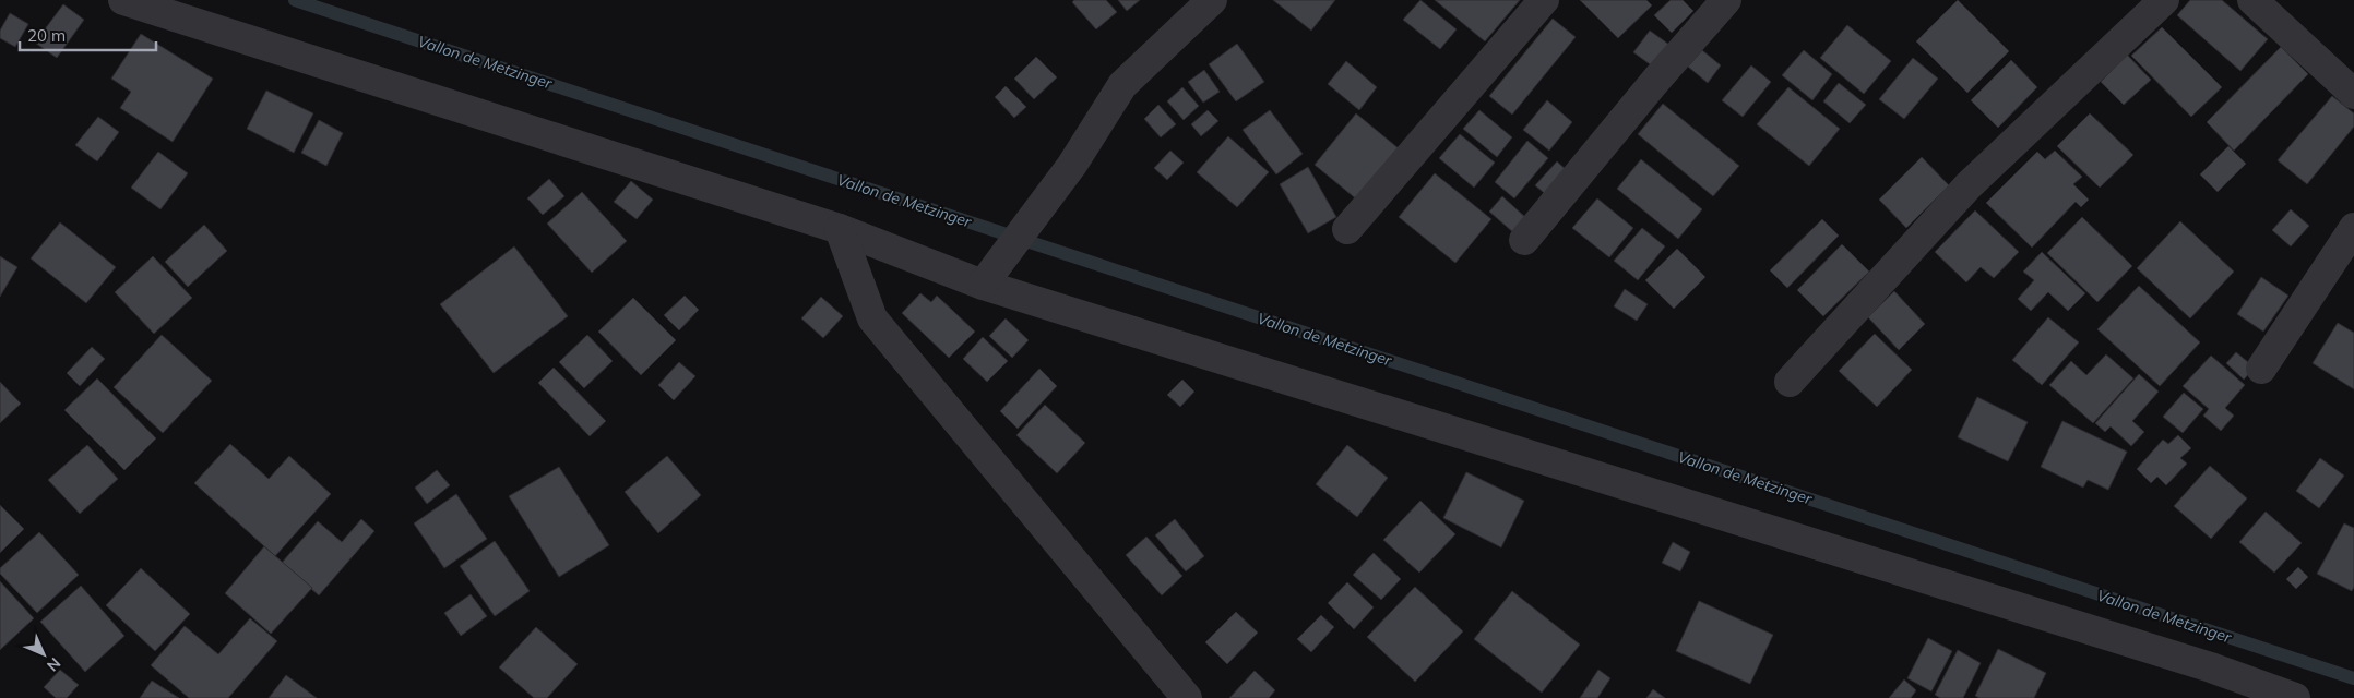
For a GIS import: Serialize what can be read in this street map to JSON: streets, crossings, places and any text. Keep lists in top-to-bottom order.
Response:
{
  "water": ["Vallon de Metzinger"],
  "scale_bar": "20 m",
  "north": "bottom right"
}
